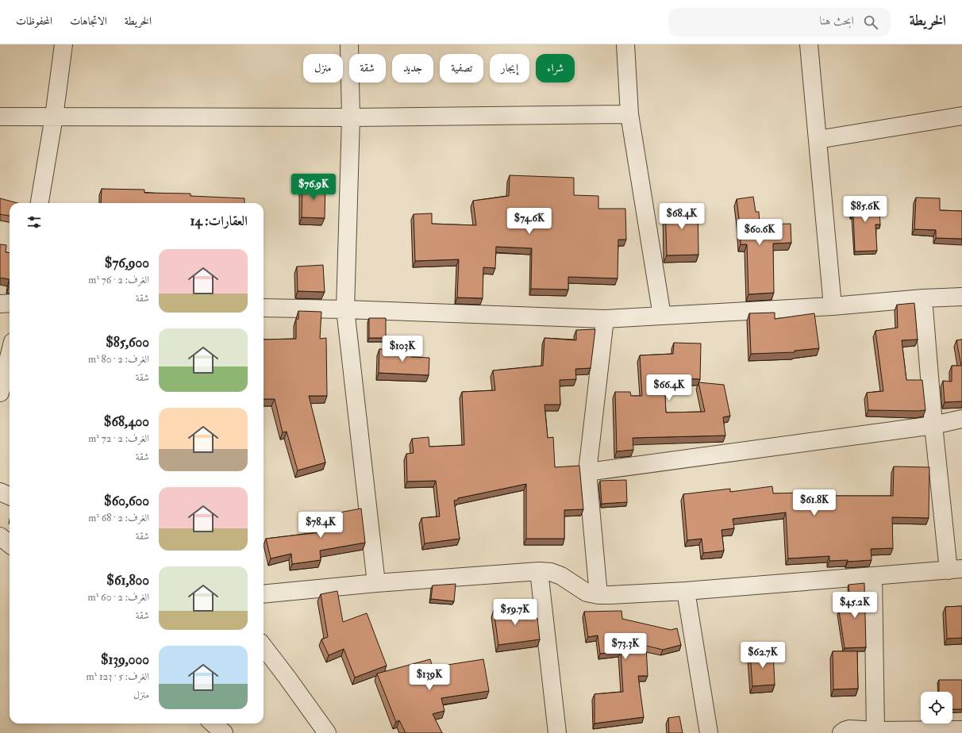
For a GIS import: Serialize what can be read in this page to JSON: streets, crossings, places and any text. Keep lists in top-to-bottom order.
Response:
{
  "page": {
    "header": "الخريطة",
    "search": "ابحث هنا",
    "nav": ["الخريطة", "الاتجاهات", "المحفوظات"],
    "chip": [
      "شراء",
      "إيجار",
      "تصفية",
      "جديد",
      "شقة",
      "منزل"
    ],
    "price": [
      "$76.9K",
      "$85.6K",
      "$68.4K",
      "$74.6K",
      "$60.6K",
      "$103K",
      "$66.4K",
      "$61.8K",
      "$78.4K",
      "$45.2K",
      "$59.7K",
      "$73.3K",
      "$62.7K",
      "$139K"
    ],
    "heading": "العقارات: 14",
    "list": [
      {
        "name": "$76,900",
        "note": "الغرف: 2 · 76 m² · شقة"
      },
      {
        "name": "$85,600",
        "note": "الغرف: 2 · 80 m² · شقة"
      },
      {
        "name": "$68,400",
        "note": "الغرف: 2 · 72 m² · شقة"
      },
      {
        "name": "$60,600",
        "note": "الغرف: 2 · 68 m² · شقة"
      },
      {
        "name": "$61,800",
        "note": "الغرف: 2 · 60 m² · شقة"
      },
      {
        "name": "$139,000",
        "note": "الغرف: 5 · 123 m² · منزل"
      }
    ]
  }
}
